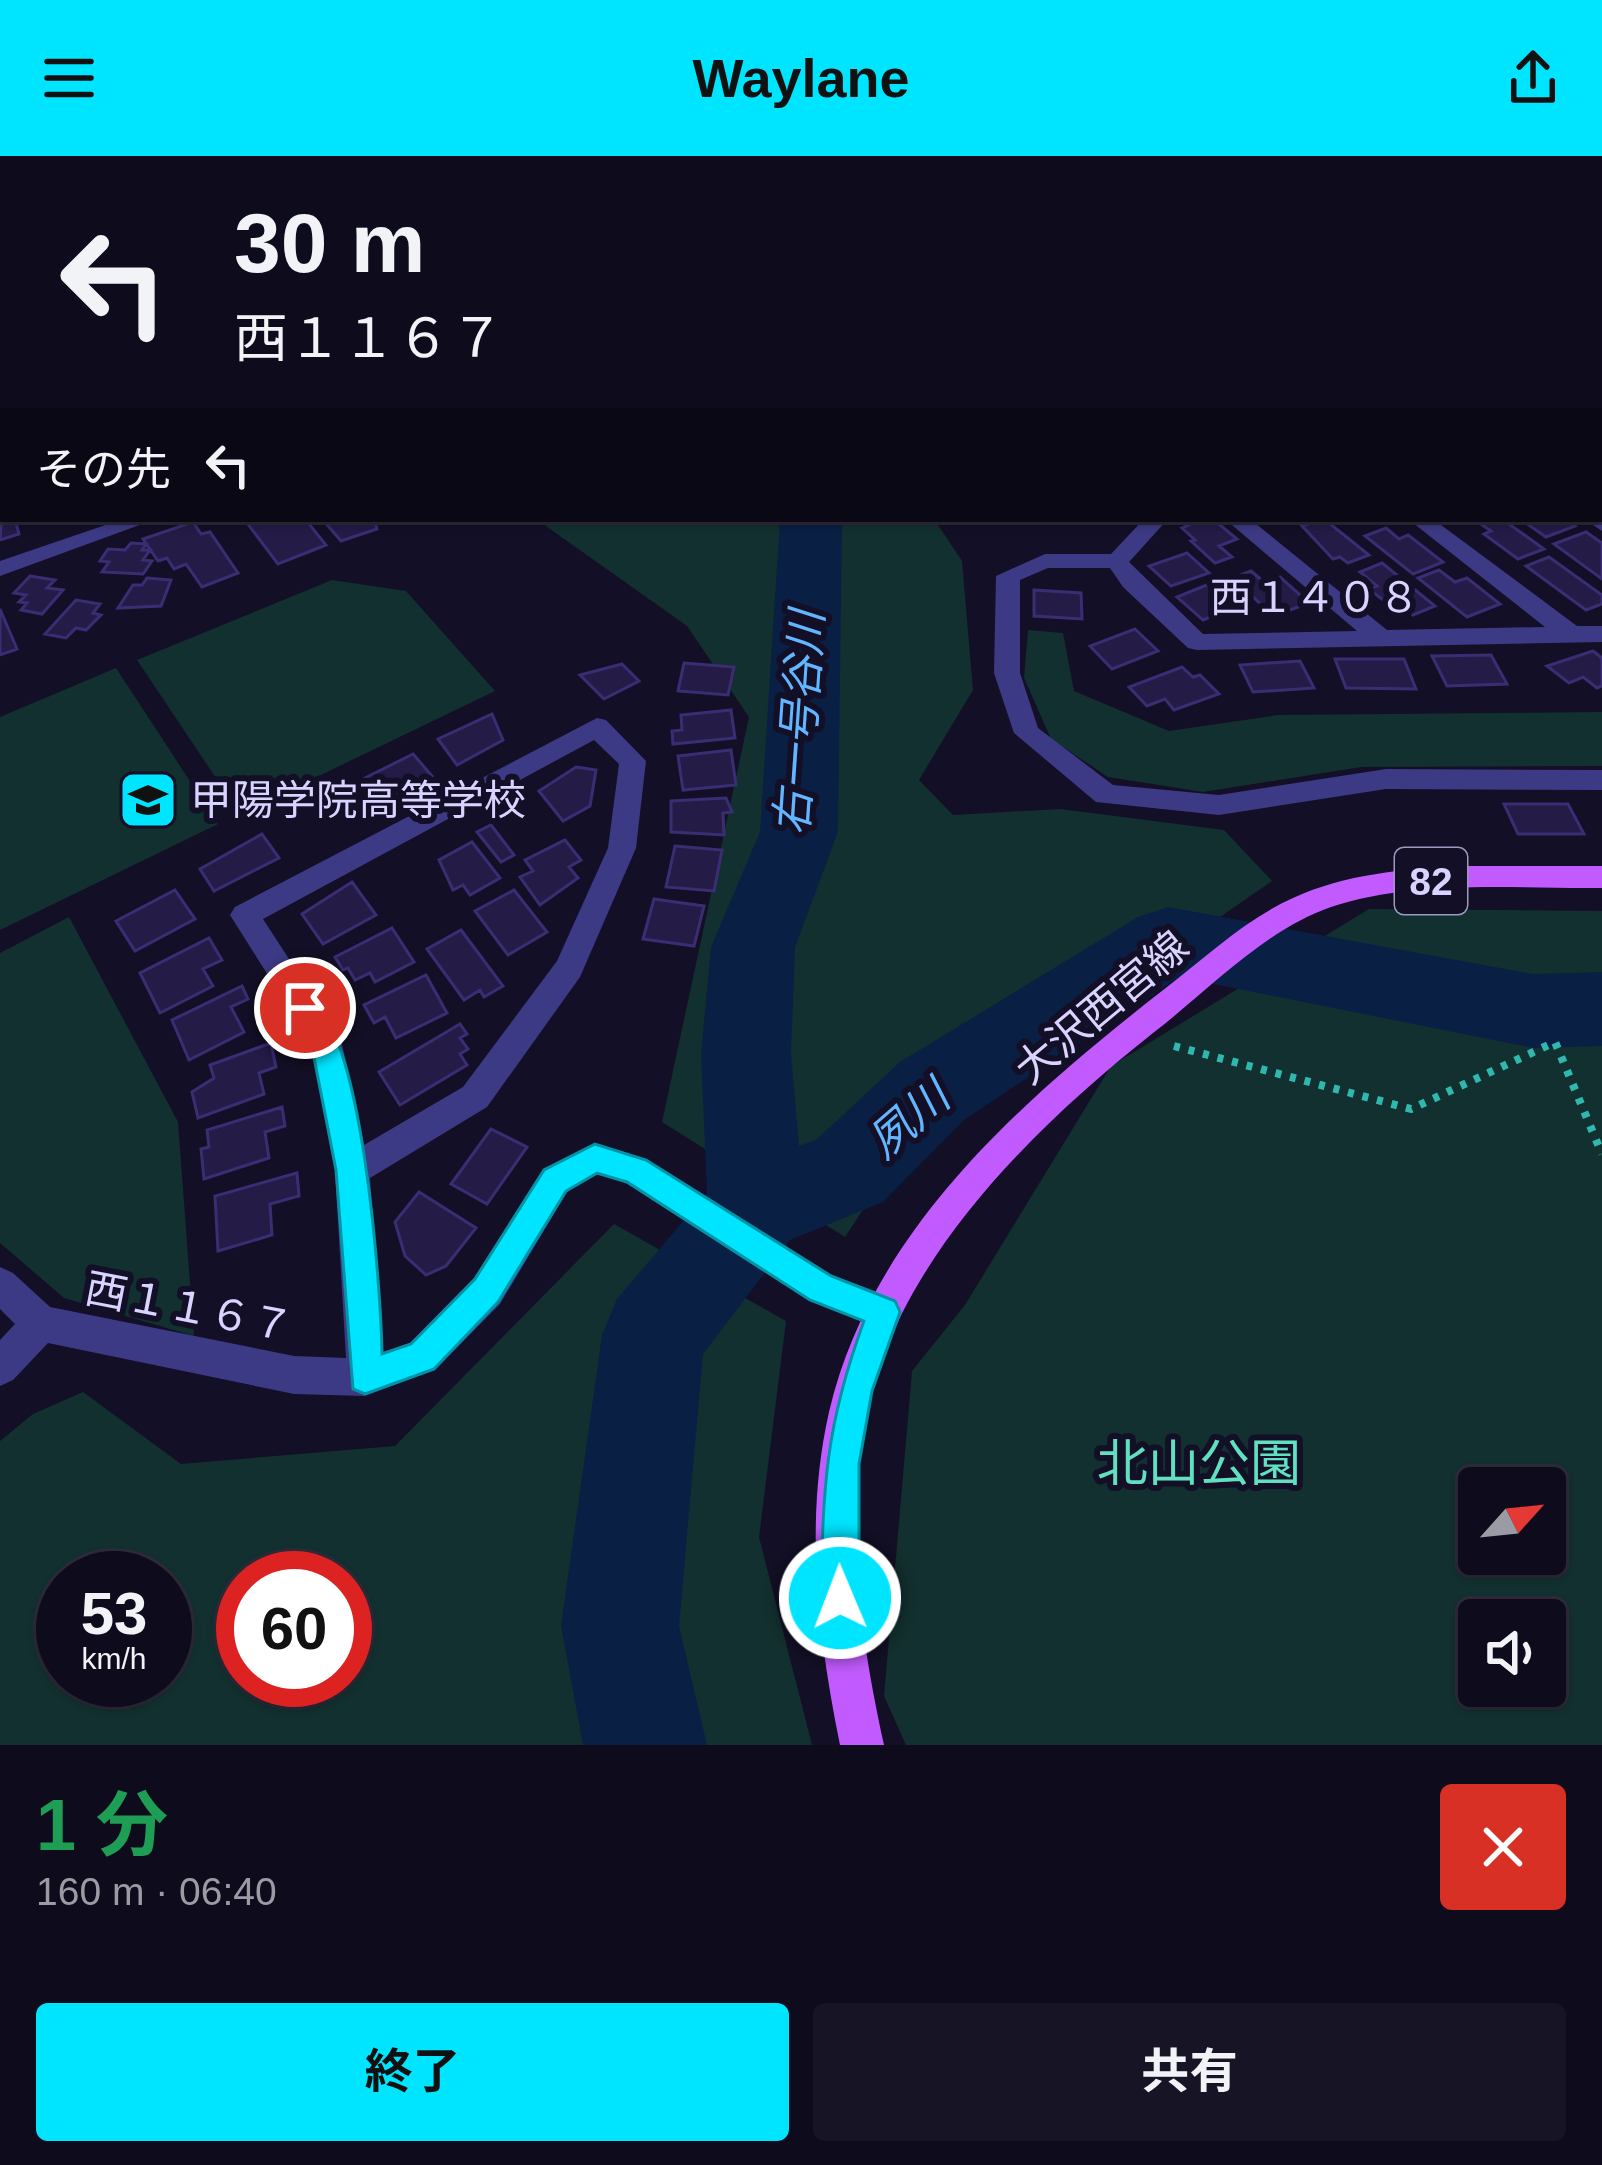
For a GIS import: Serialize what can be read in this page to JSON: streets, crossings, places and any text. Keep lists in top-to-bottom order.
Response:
{
  "streets": {
    "main road": ["82", "大沢西宮線"],
    "street": ["西１４０８", "西１１６７"]
  },
  "crossings": [
    ["大沢西宮線", "西１１６７"]
  ],
  "water": ["右一号谷川", "夙川"],
  "parks": ["北山公園"],
  "places": {
    "school or university": ["甲陽学院高等学校"]
  },
  "north": "top right",
  "page": {
    "header": "Waylane",
    "turn": ["30 m", "西１１６７"],
    "then": "その先",
    "speed": "53 km/h",
    "limit": "60",
    "heading": ["1 分", "160 m · 06:40"],
    "buttons": ["終了", "共有"]
  }
}
